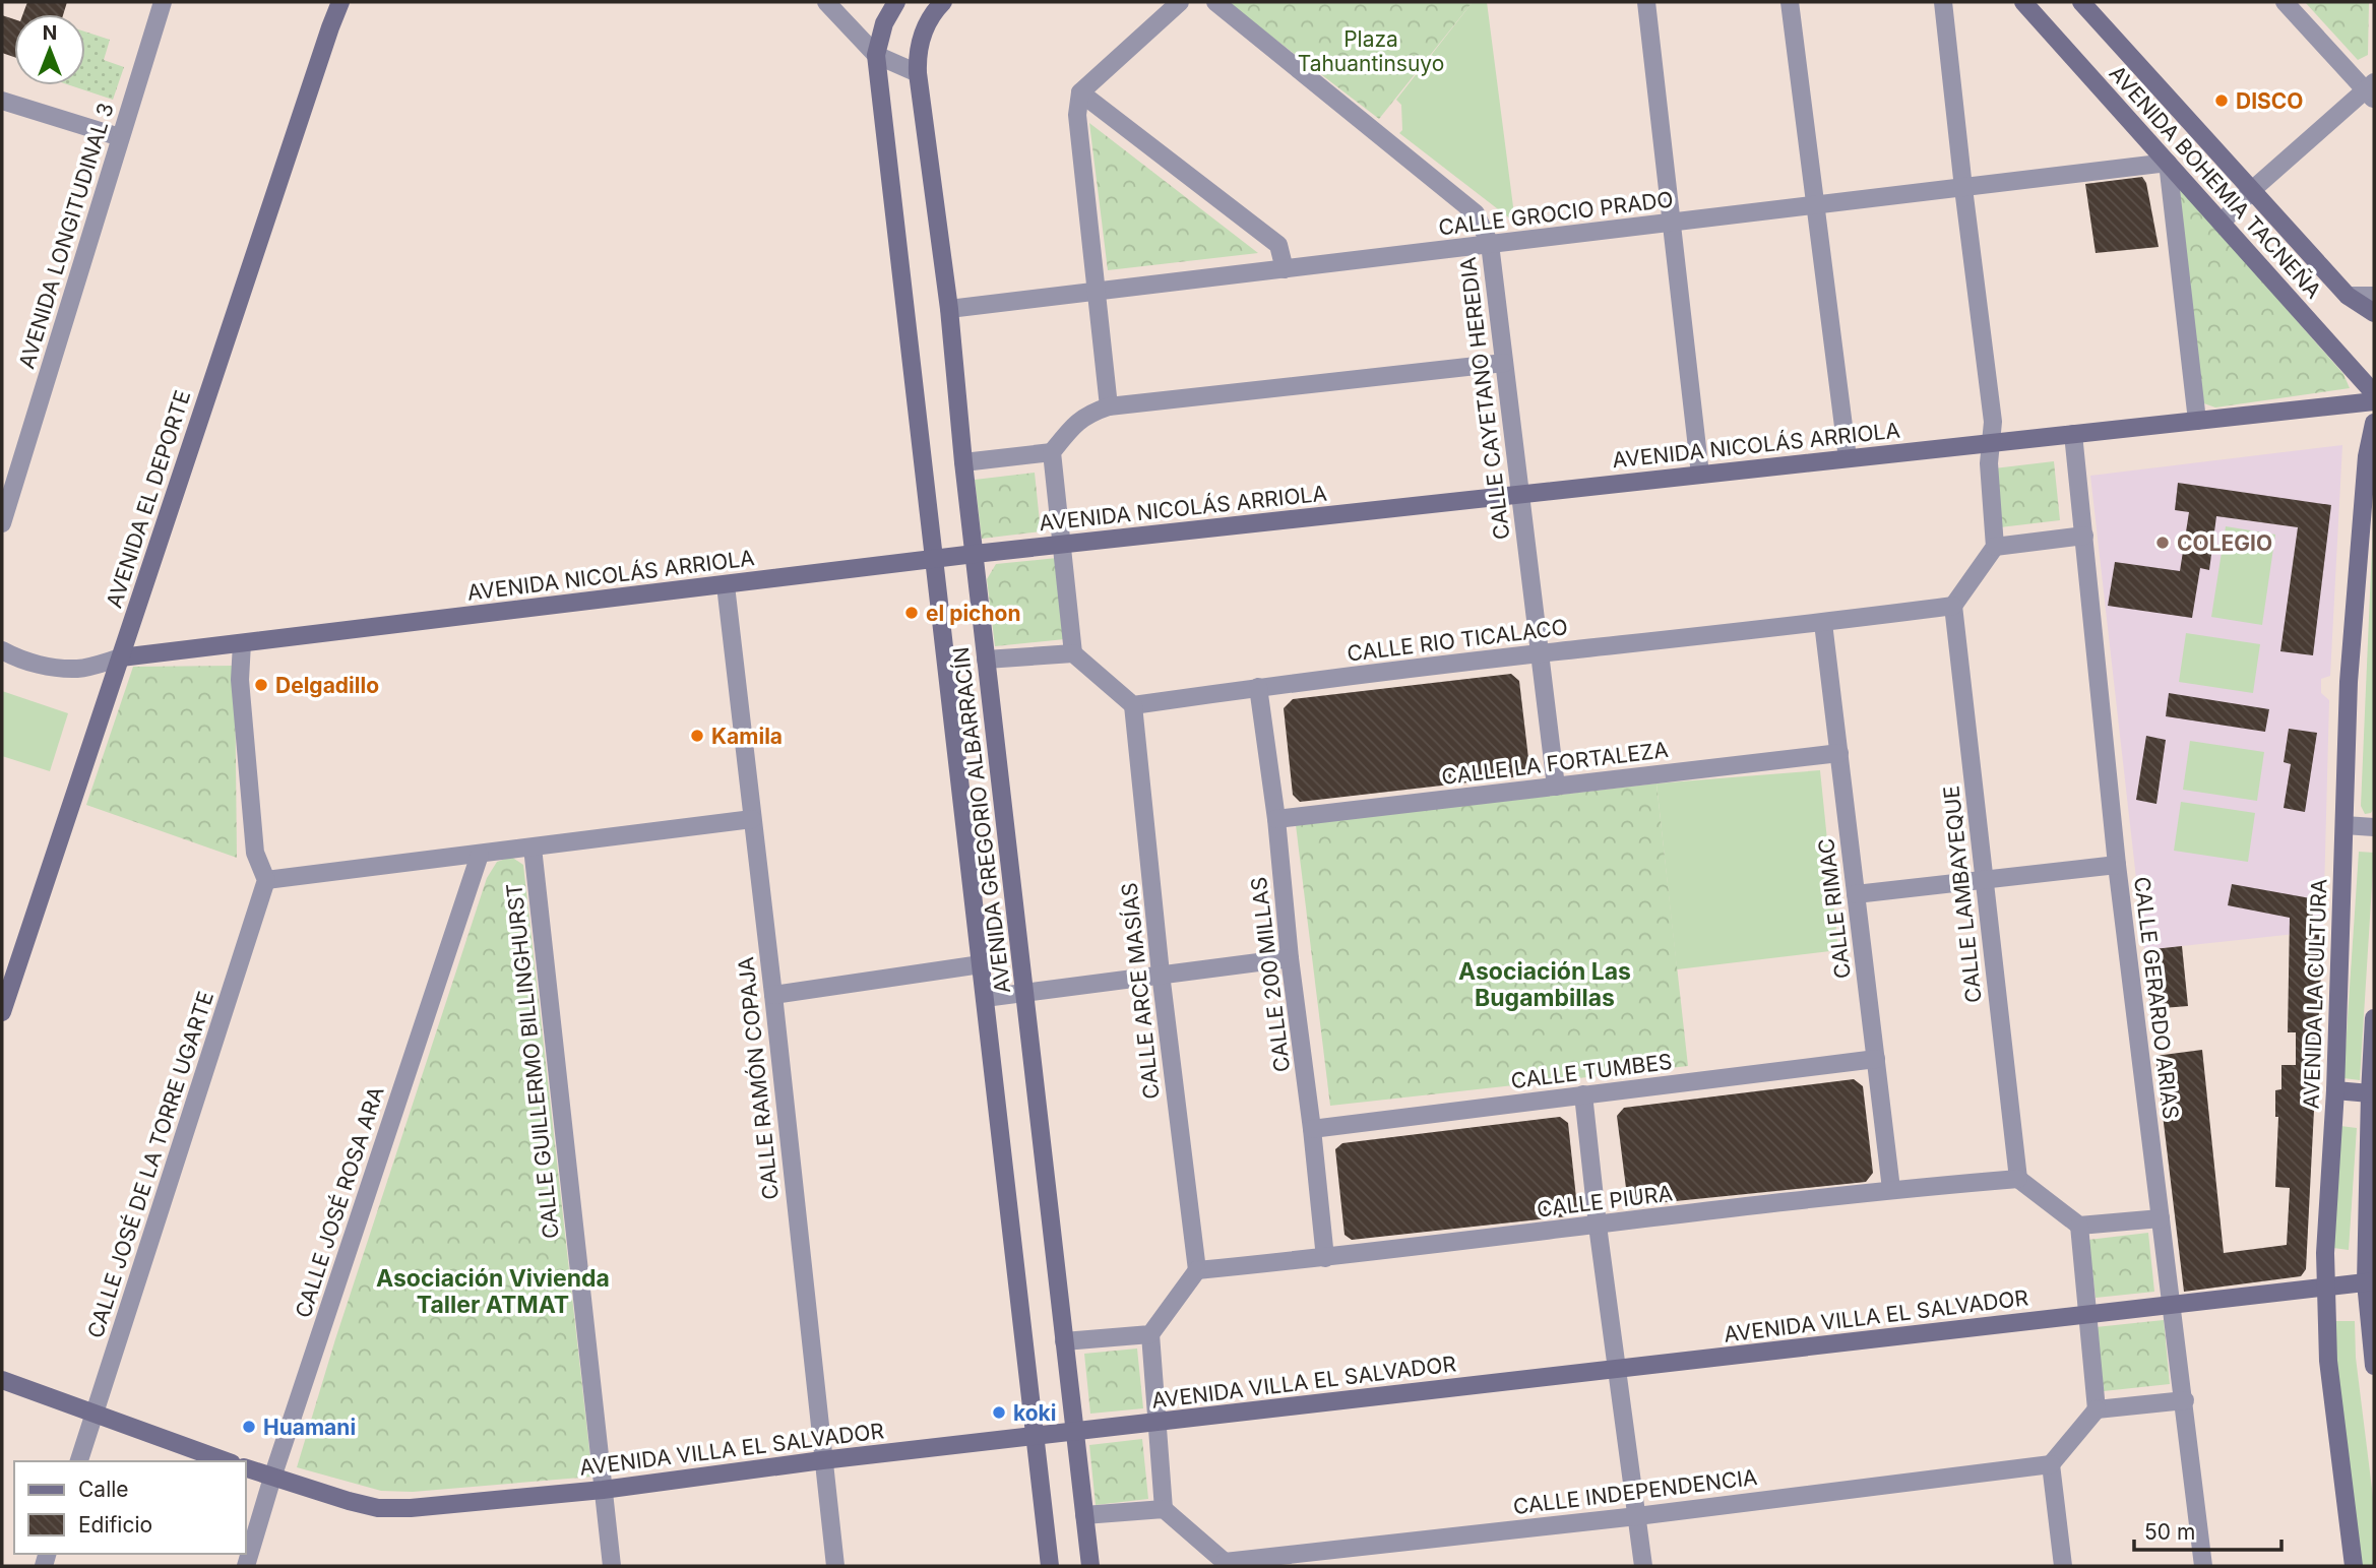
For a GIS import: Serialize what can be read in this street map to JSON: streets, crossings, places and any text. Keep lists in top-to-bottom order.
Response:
{
  "streets": {
    "street": [
      "AVENIDA BOHEMIA TACNEÑA",
      "CALLE GROCIO PRADO",
      "AVENIDA LONGITUDINAL 3",
      "CALLE CAYETANO HEREDIA",
      "AVENIDA NICOLÁS ARRIOLA",
      "AVENIDA EL DEPORTE",
      "CALLE RIO TICALACO",
      "CALLE LA FORTALEZA",
      "AVENIDA GREGORIO ALBARRACÍN",
      "CALLE LAMBAYEQUE",
      "CALLE RIMAC",
      "CALLE 200 MILLAS",
      "CALLE ARCE MASÍAS",
      "AVENIDA LA CULTURA",
      "CALLE GERARDO ARIAS",
      "CALLE GUILLERMO BILLINGHURST",
      "CALLE TUMBES",
      "CALLE RAMÓN COPAJA",
      "CALLE JOSÉ DE LA TORRE UGARTE",
      "CALLE PIURA",
      "CALLE JOSÉ ROSA ARA",
      "AVENIDA VILLA EL SALVADOR",
      "CALLE INDEPENDENCIA"
    ]
  },
  "crossings": [
    ["AVENIDA BOHEMIA TACNEÑA", "CALLE GROCIO PRADO"],
    ["CALLE GROCIO PRADO", "CALLE CAYETANO HEREDIA"],
    ["CALLE GROCIO PRADO", "AVENIDA GREGORIO ALBARRACÍN"],
    ["CALLE CAYETANO HEREDIA", "AVENIDA NICOLÁS ARRIOLA"],
    ["CALLE CAYETANO HEREDIA", "CALLE RIO TICALACO"],
    ["CALLE CAYETANO HEREDIA", "CALLE LA FORTALEZA"],
    ["AVENIDA NICOLÁS ARRIOLA", "AVENIDA EL DEPORTE"],
    ["AVENIDA NICOLÁS ARRIOLA", "AVENIDA GREGORIO ALBARRACÍN"],
    ["AVENIDA NICOLÁS ARRIOLA", "CALLE GERARDO ARIAS"],
    ["AVENIDA NICOLÁS ARRIOLA", "CALLE RAMÓN COPAJA"],
    ["CALLE RIO TICALACO", "CALLE LAMBAYEQUE"],
    ["CALLE RIO TICALACO", "CALLE RIMAC"],
    ["CALLE RIO TICALACO", "CALLE 200 MILLAS"],
    ["CALLE RIO TICALACO", "CALLE ARCE MASÍAS"],
    ["CALLE LA FORTALEZA", "CALLE RIMAC"],
    ["CALLE LA FORTALEZA", "CALLE 200 MILLAS"],
    ["AVENIDA GREGORIO ALBARRACÍN", "AVENIDA VILLA EL SALVADOR"],
    ["CALLE LAMBAYEQUE", "CALLE PIURA"],
    ["CALLE RIMAC", "CALLE TUMBES"],
    ["CALLE RIMAC", "CALLE PIURA"],
    ["CALLE 200 MILLAS", "CALLE TUMBES"],
    ["CALLE 200 MILLAS", "CALLE PIURA"],
    ["CALLE ARCE MASÍAS", "CALLE PIURA"],
    ["AVENIDA LA CULTURA", "AVENIDA VILLA EL SALVADOR"],
    ["CALLE GERARDO ARIAS", "AVENIDA VILLA EL SALVADOR"],
    ["CALLE GUILLERMO BILLINGHURST", "AVENIDA VILLA EL SALVADOR"],
    ["CALLE RAMÓN COPAJA", "AVENIDA VILLA EL SALVADOR"],
    ["CALLE JOSÉ ROSA ARA", "AVENIDA VILLA EL SALVADOR"]
  ],
  "districts": ["Asociación Las Bugambillas", "Asociación Vivienda Taller ATMAT"],
  "parks": ["Plaza Tahuantinsuyo"],
  "places": [
    "DISCO",
    "COLEGIO",
    "el pichon",
    "Delgadillo",
    "Kamila",
    "koki",
    "Huamani"
  ],
  "legend": ["Calle", "Edificio"],
  "scale_bar": "50 m",
  "north": "top"
}
